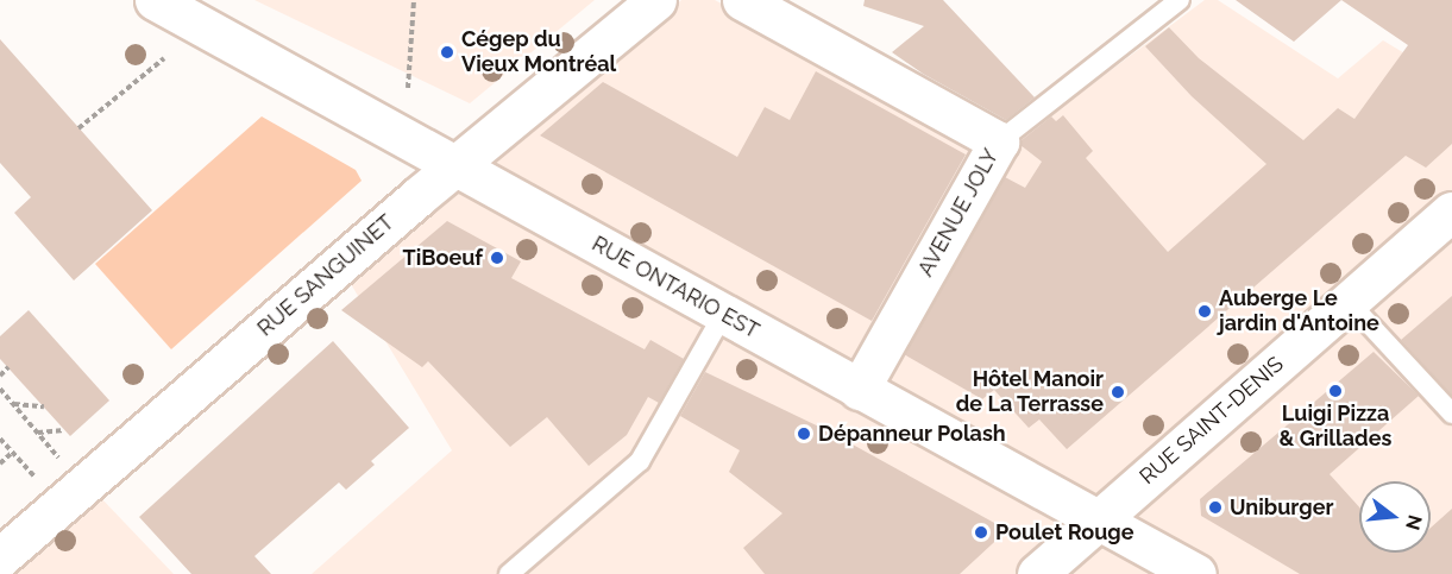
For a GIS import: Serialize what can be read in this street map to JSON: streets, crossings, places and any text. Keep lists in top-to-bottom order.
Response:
{
  "streets": {
    "main road": [
      "AVENUE JOLY",
      "RUE SANGUINET",
      "RUE ONTARIO EST",
      "RUE SAINT-DENIS"
    ]
  },
  "crossings": [
    ["AVENUE JOLY", "RUE ONTARIO EST"],
    ["RUE SANGUINET", "RUE ONTARIO EST"],
    ["RUE ONTARIO EST", "RUE SAINT-DENIS"]
  ],
  "places": [
    "Cégep du Vieux Montréal",
    "TiBoeuf",
    "Auberge Le jardin d'Antoine",
    "Luigi Pizza & Grillades",
    "Hôtel Manoir de La Terrasse",
    "Dépanneur Polash",
    "Uniburger",
    "Poulet Rouge"
  ],
  "north": "right"
}
